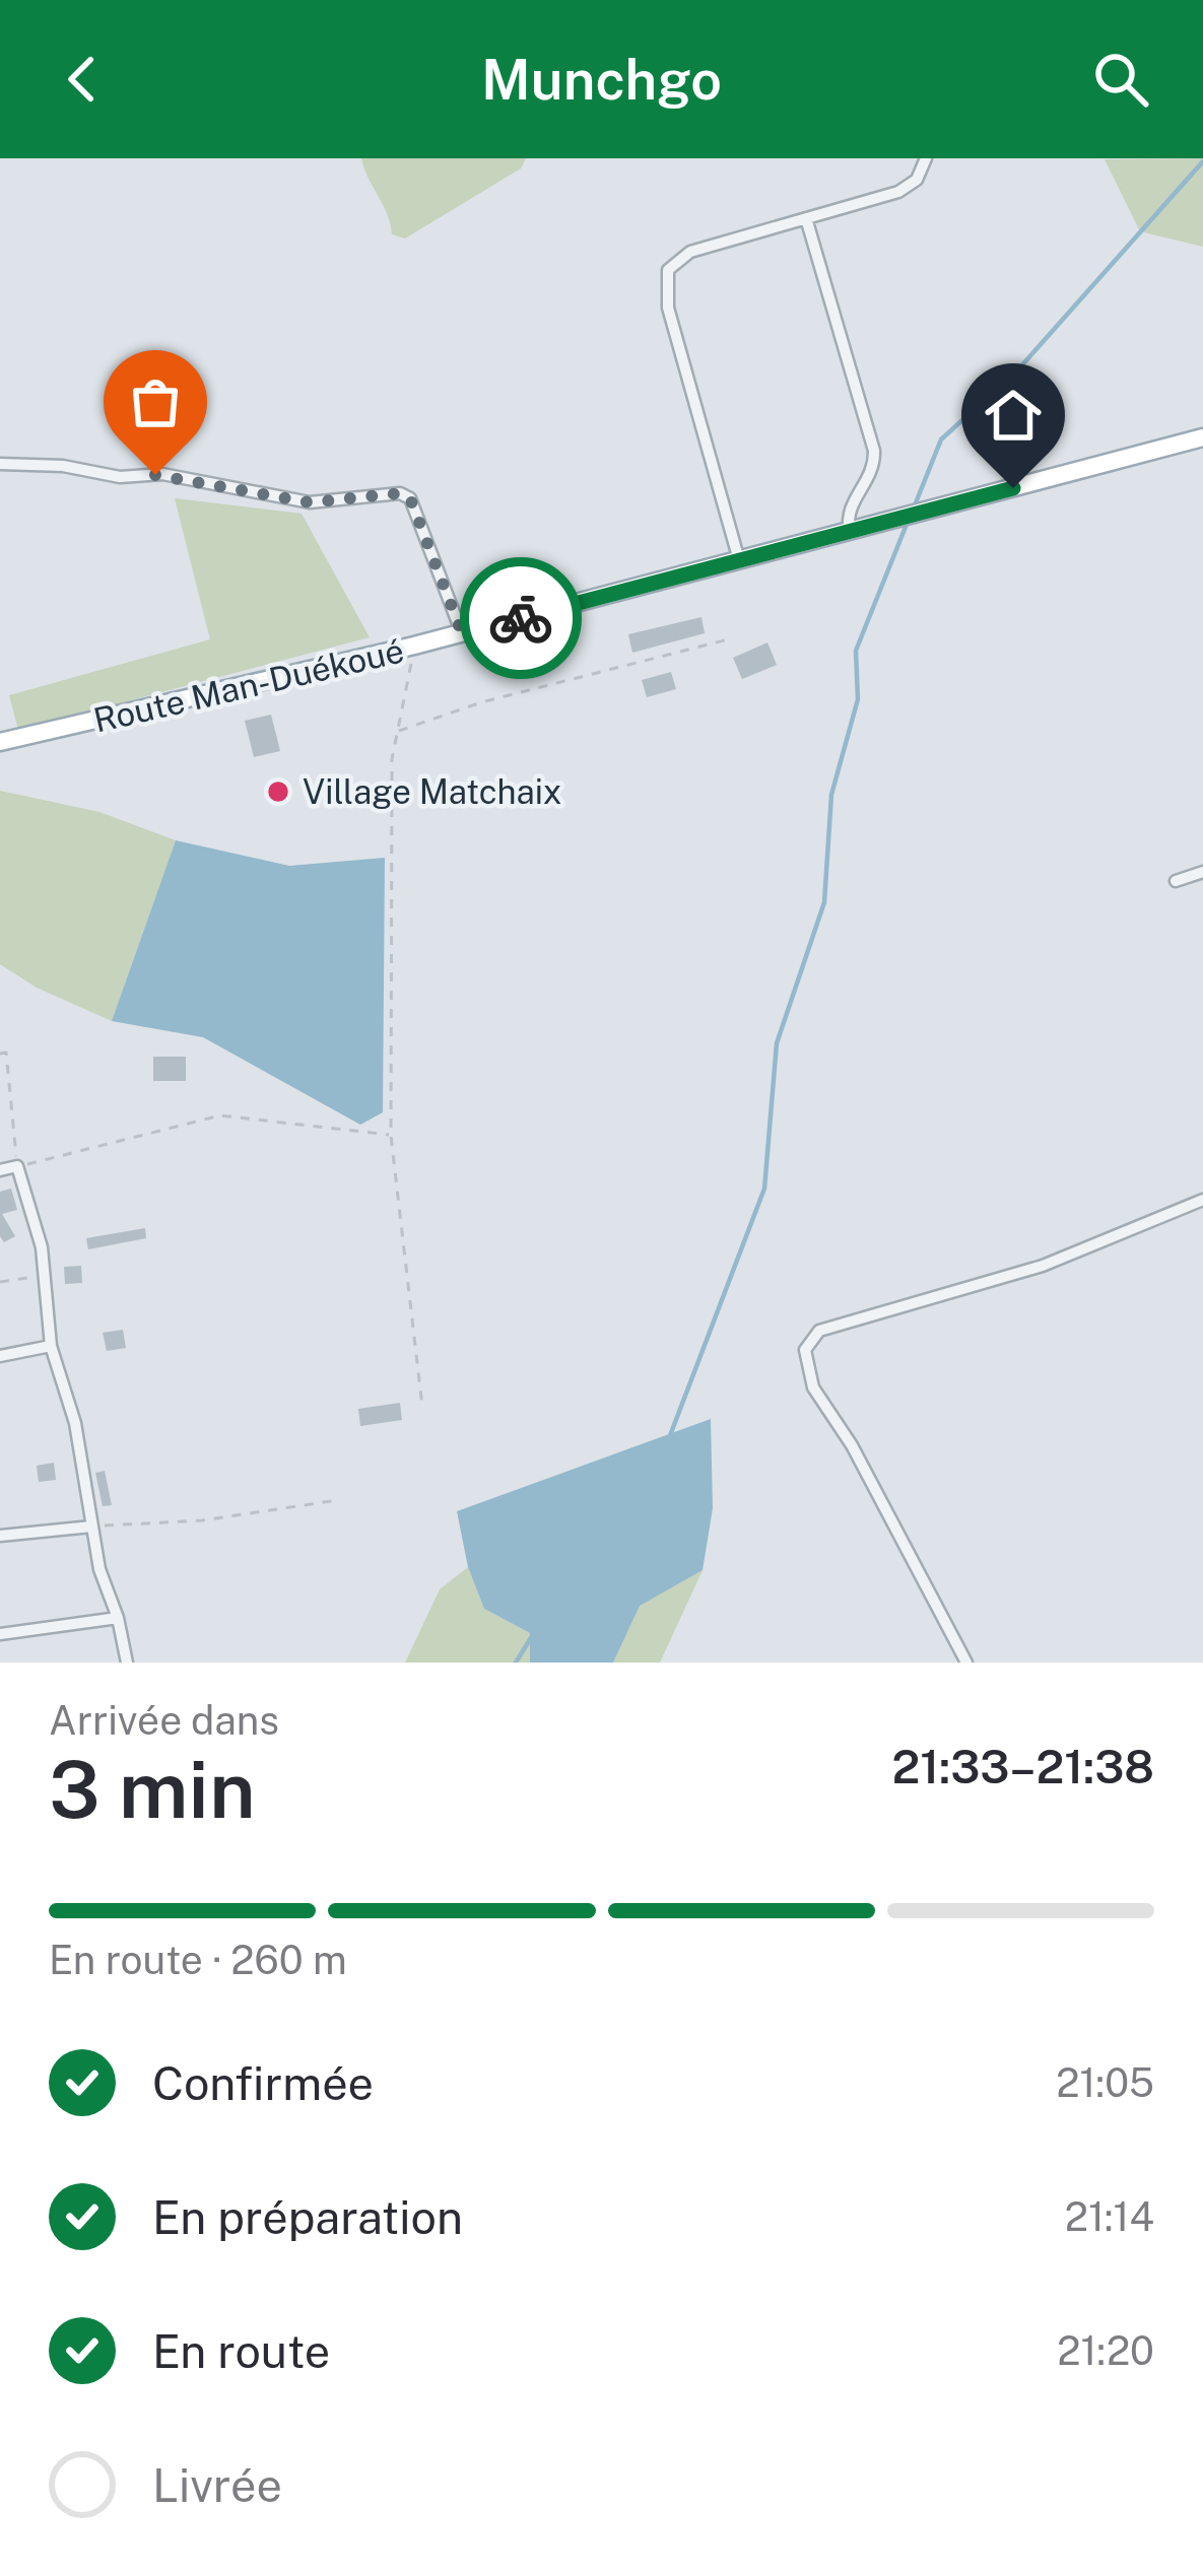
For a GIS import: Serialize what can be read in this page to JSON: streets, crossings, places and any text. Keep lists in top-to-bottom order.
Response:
{
  "streets": {
    "main road": ["Route Man-Duékoué"]
  },
  "places": ["Village Matchaix"],
  "page": {
    "header": "Munchgo",
    "heading": ["3 min", "Arrivée dans", "21:33–21:38"],
    "bar": "En route · 260 m",
    "list": [
      ["Confirmée", "21:05"],
      ["En préparation", "21:14"],
      ["En route", "21:20"],
      "Livrée"
    ]
  }
}
